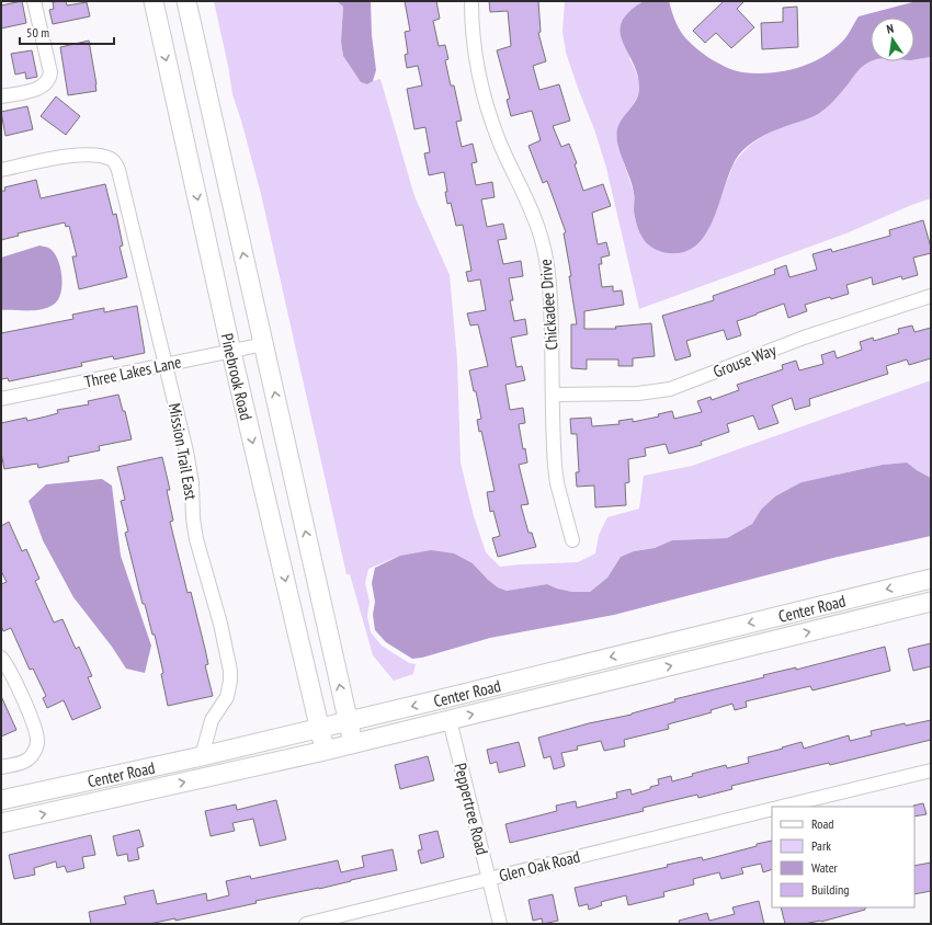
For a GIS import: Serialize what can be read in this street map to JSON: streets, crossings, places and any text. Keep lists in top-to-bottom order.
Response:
{
  "streets": {
    "street": [
      "Chickadee Drive",
      "Grouse Way",
      "Three Lakes Lane",
      "Pinebrook Road",
      "Mission Trail East",
      "Center Road",
      "Peppertree Road",
      "Glen Oak Road"
    ]
  },
  "crossings": [
    ["Chickadee Drive", "Grouse Way"],
    ["Three Lakes Lane", "Pinebrook Road"],
    ["Three Lakes Lane", "Mission Trail East"],
    ["Pinebrook Road", "Center Road"],
    ["Mission Trail East", "Center Road"],
    ["Center Road", "Peppertree Road"],
    ["Peppertree Road", "Glen Oak Road"]
  ],
  "legend": [
    "Road",
    "Park",
    "Water",
    "Building"
  ],
  "scale_bar": "50 m",
  "north": "top"
}
